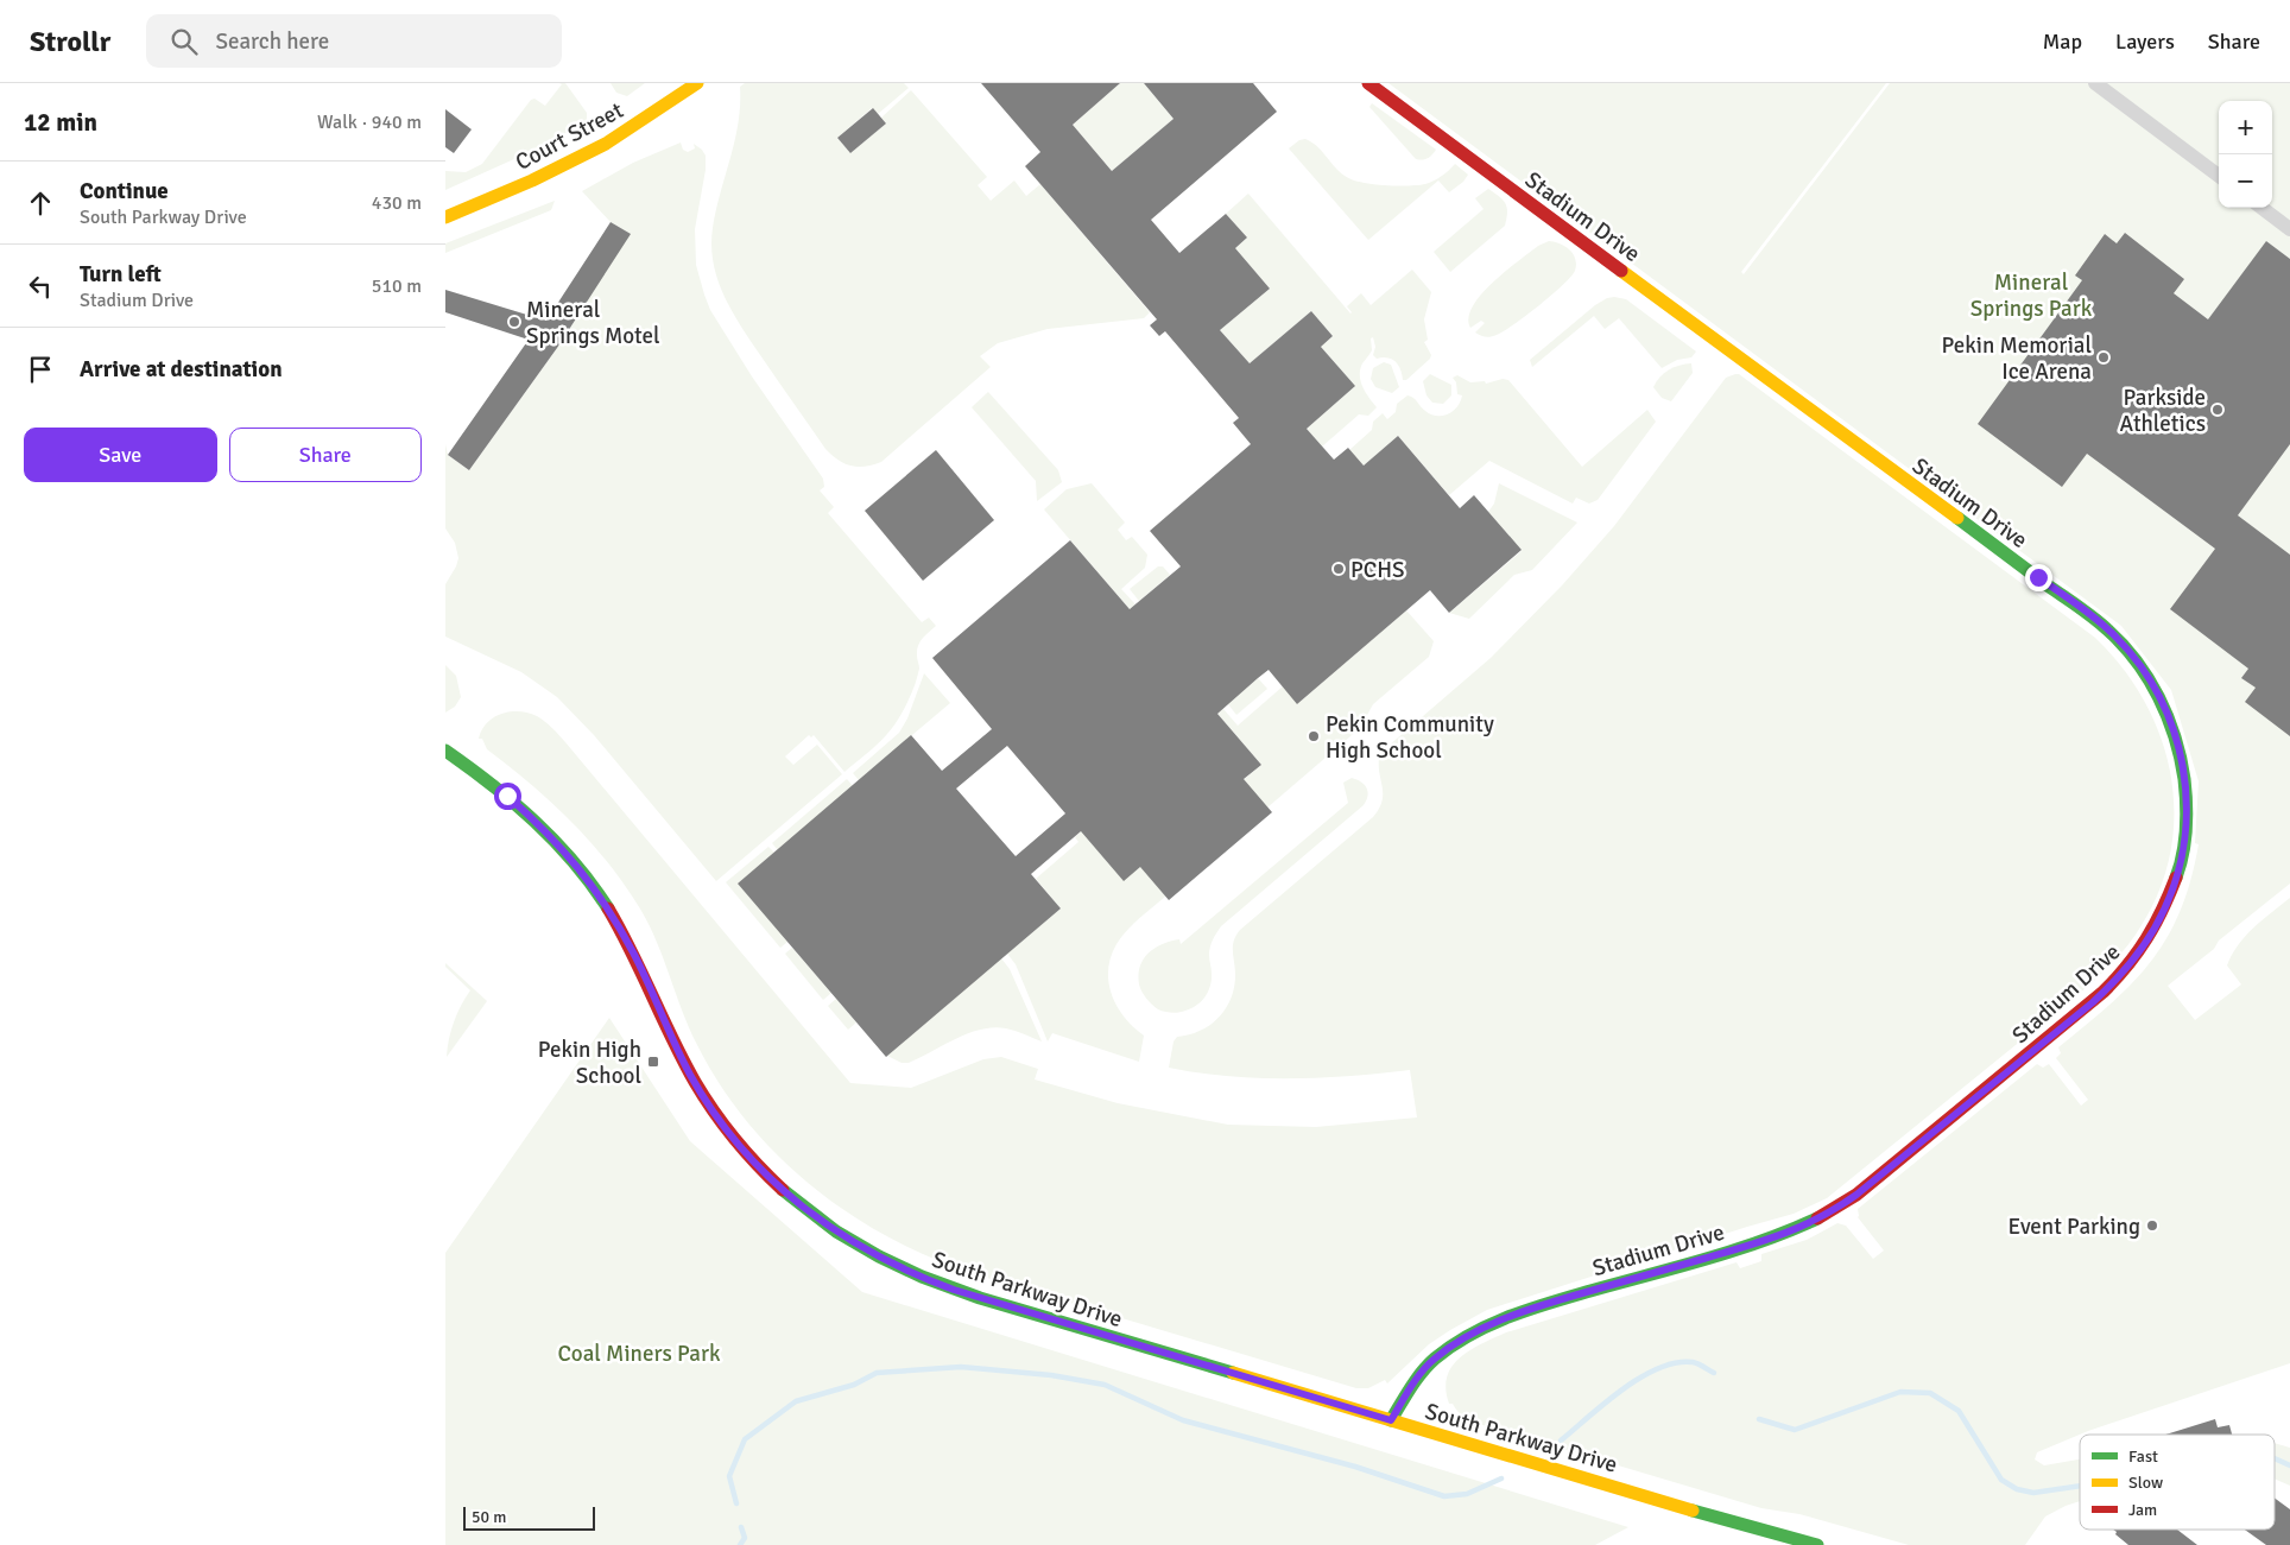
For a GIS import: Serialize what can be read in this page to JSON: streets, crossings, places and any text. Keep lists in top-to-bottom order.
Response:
{
  "streets": {
    "street": ["Court Street", "Stadium Drive", "South Parkway Drive"]
  },
  "crossings": [
    ["Stadium Drive", "South Parkway Drive"]
  ],
  "parks": ["Mineral Springs Park", "Coal Miners Park"],
  "places": {
    "other": [
      "Mineral Springs Motel",
      "Pekin Memorial Ice Arena",
      "Parkside Athletics",
      "PCHS",
      "Pekin Community High School",
      "Event Parking"
    ],
    "transit": ["Pekin High School"]
  },
  "legend": ["Fast", "Slow", "Jam"],
  "scale_bar": "50 m",
  "page": {
    "header": "Strollr",
    "search": "Search here",
    "nav": ["Map", "Layers", "Share"],
    "heading": ["12 min", "Walk · 940 m"],
    "map_buttons": ["+", "−"],
    "list": [
      ["Continue", "South Parkway Drive", "430 m"],
      ["Turn left", "Stadium Drive", "510 m"],
      "Arrive at destination"
    ],
    "buttons": ["Save", "Share"],
    "scale": "50 m"
  }
}
